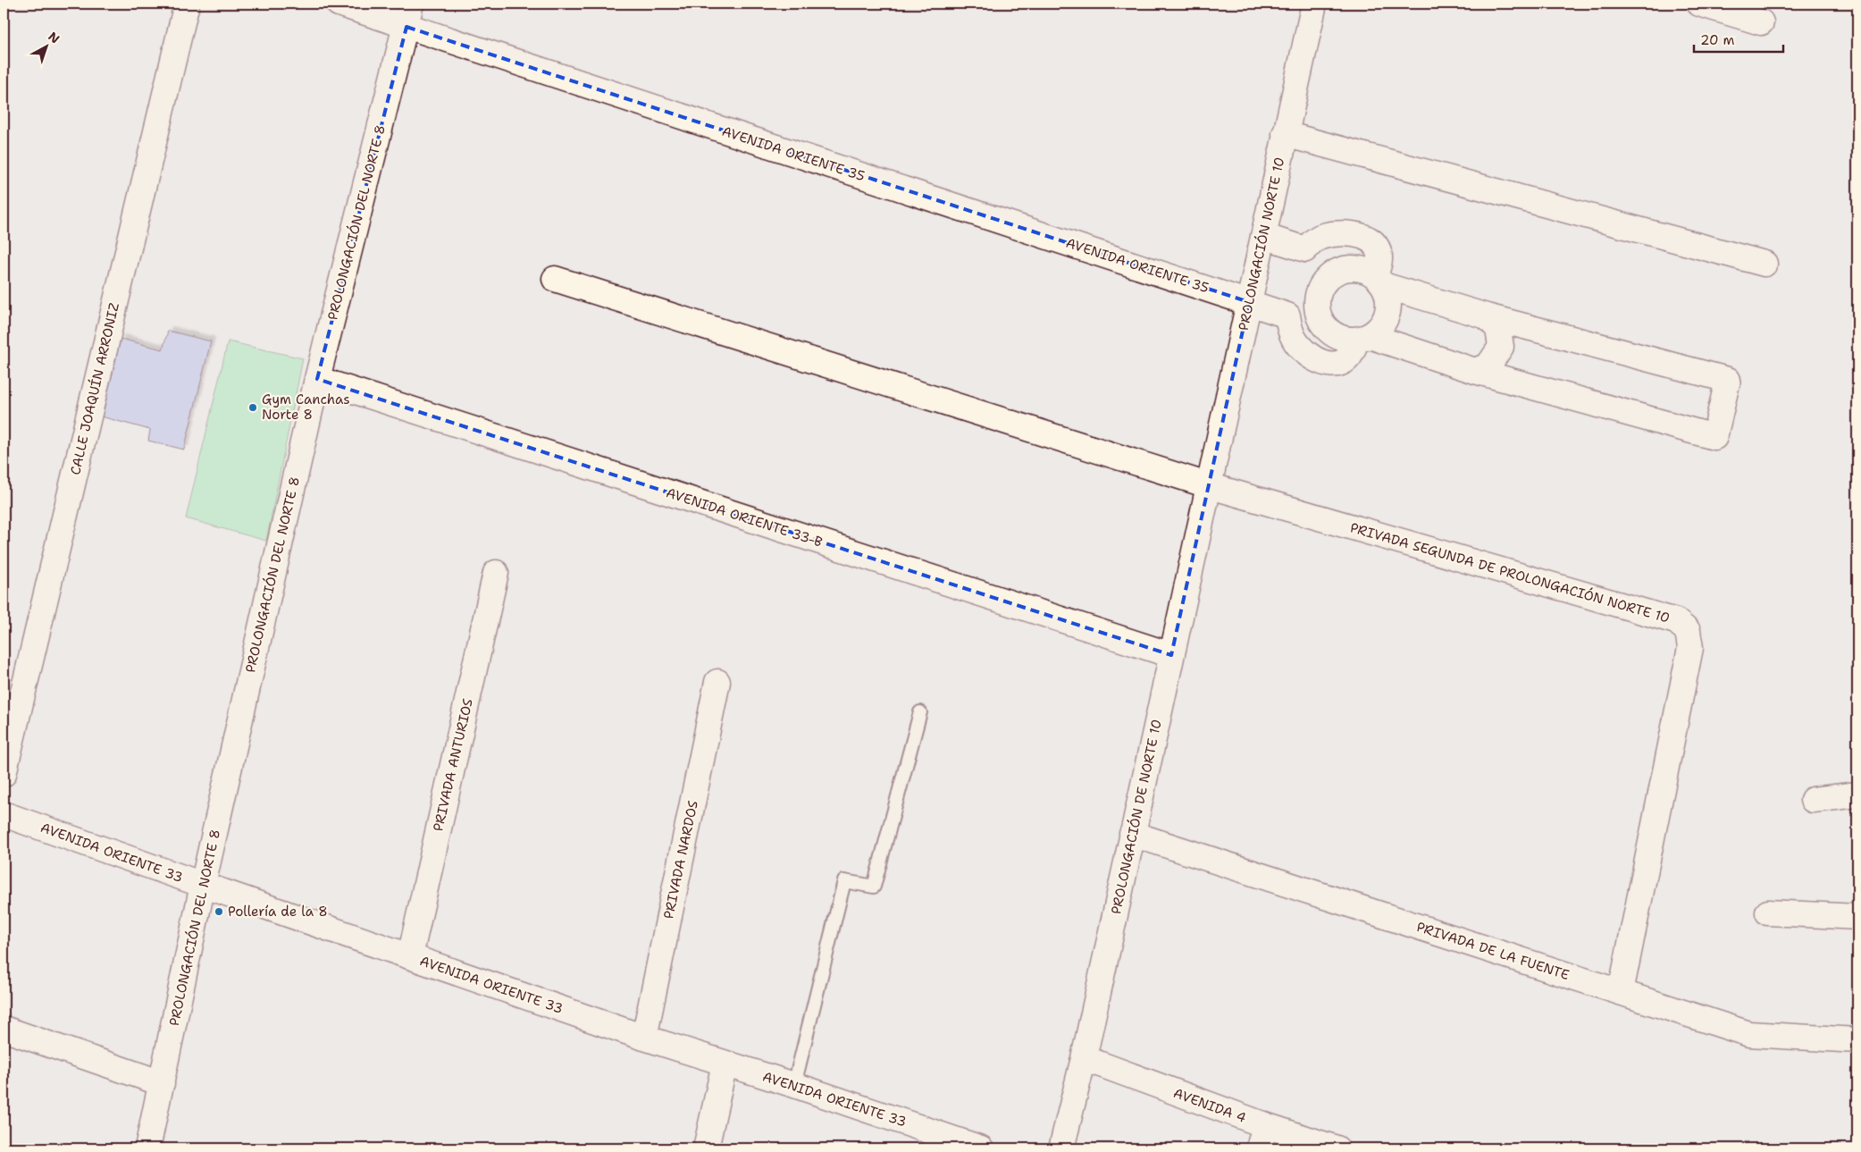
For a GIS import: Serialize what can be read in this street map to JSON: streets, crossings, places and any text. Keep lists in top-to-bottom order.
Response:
{
  "streets": {
    "street": [
      "AVENIDA ORIENTE 35",
      "PROLONGACIÓN DEL NORTE 8",
      "PROLONGACIÓN NORTE 10",
      "CALLE JOAQUÍN ARRONIZ",
      "AVENIDA ORIENTE 33-B",
      "PRIVADA SEGUNDA DE PROLONGACIÓN NORTE 10",
      "PRIVADA ANTURIOS",
      "PROLONGACIÓN DE NORTE 10",
      "AVENIDA ORIENTE 33",
      "PRIVADA NARDOS",
      "PRIVADA DE LA FUENTE",
      "AVENIDA 4"
    ]
  },
  "crossings": [
    ["AVENIDA ORIENTE 35", "PROLONGACIÓN DEL NORTE 8"],
    ["AVENIDA ORIENTE 35", "PROLONGACIÓN NORTE 10"],
    ["PROLONGACIÓN DEL NORTE 8", "AVENIDA ORIENTE 33-B"],
    ["PROLONGACIÓN DEL NORTE 8", "AVENIDA ORIENTE 33"],
    ["PROLONGACIÓN NORTE 10", "PRIVADA SEGUNDA DE PROLONGACIÓN NORTE 10"],
    ["PROLONGACIÓN NORTE 10", "PROLONGACIÓN DE NORTE 10"],
    ["AVENIDA ORIENTE 33-B", "PROLONGACIÓN DE NORTE 10"],
    ["PRIVADA SEGUNDA DE PROLONGACIÓN NORTE 10", "PROLONGACIÓN DE NORTE 10"],
    ["PRIVADA SEGUNDA DE PROLONGACIÓN NORTE 10", "PRIVADA DE LA FUENTE"],
    ["PRIVADA ANTURIOS", "AVENIDA ORIENTE 33"],
    ["PROLONGACIÓN DE NORTE 10", "PRIVADA DE LA FUENTE"],
    ["PROLONGACIÓN DE NORTE 10", "AVENIDA 4"],
    ["AVENIDA ORIENTE 33", "PRIVADA NARDOS"]
  ],
  "places": ["Gym Canchas Norte 8", "Pollería de la 8"],
  "scale_bar": "20 m",
  "north": "top right"
}
